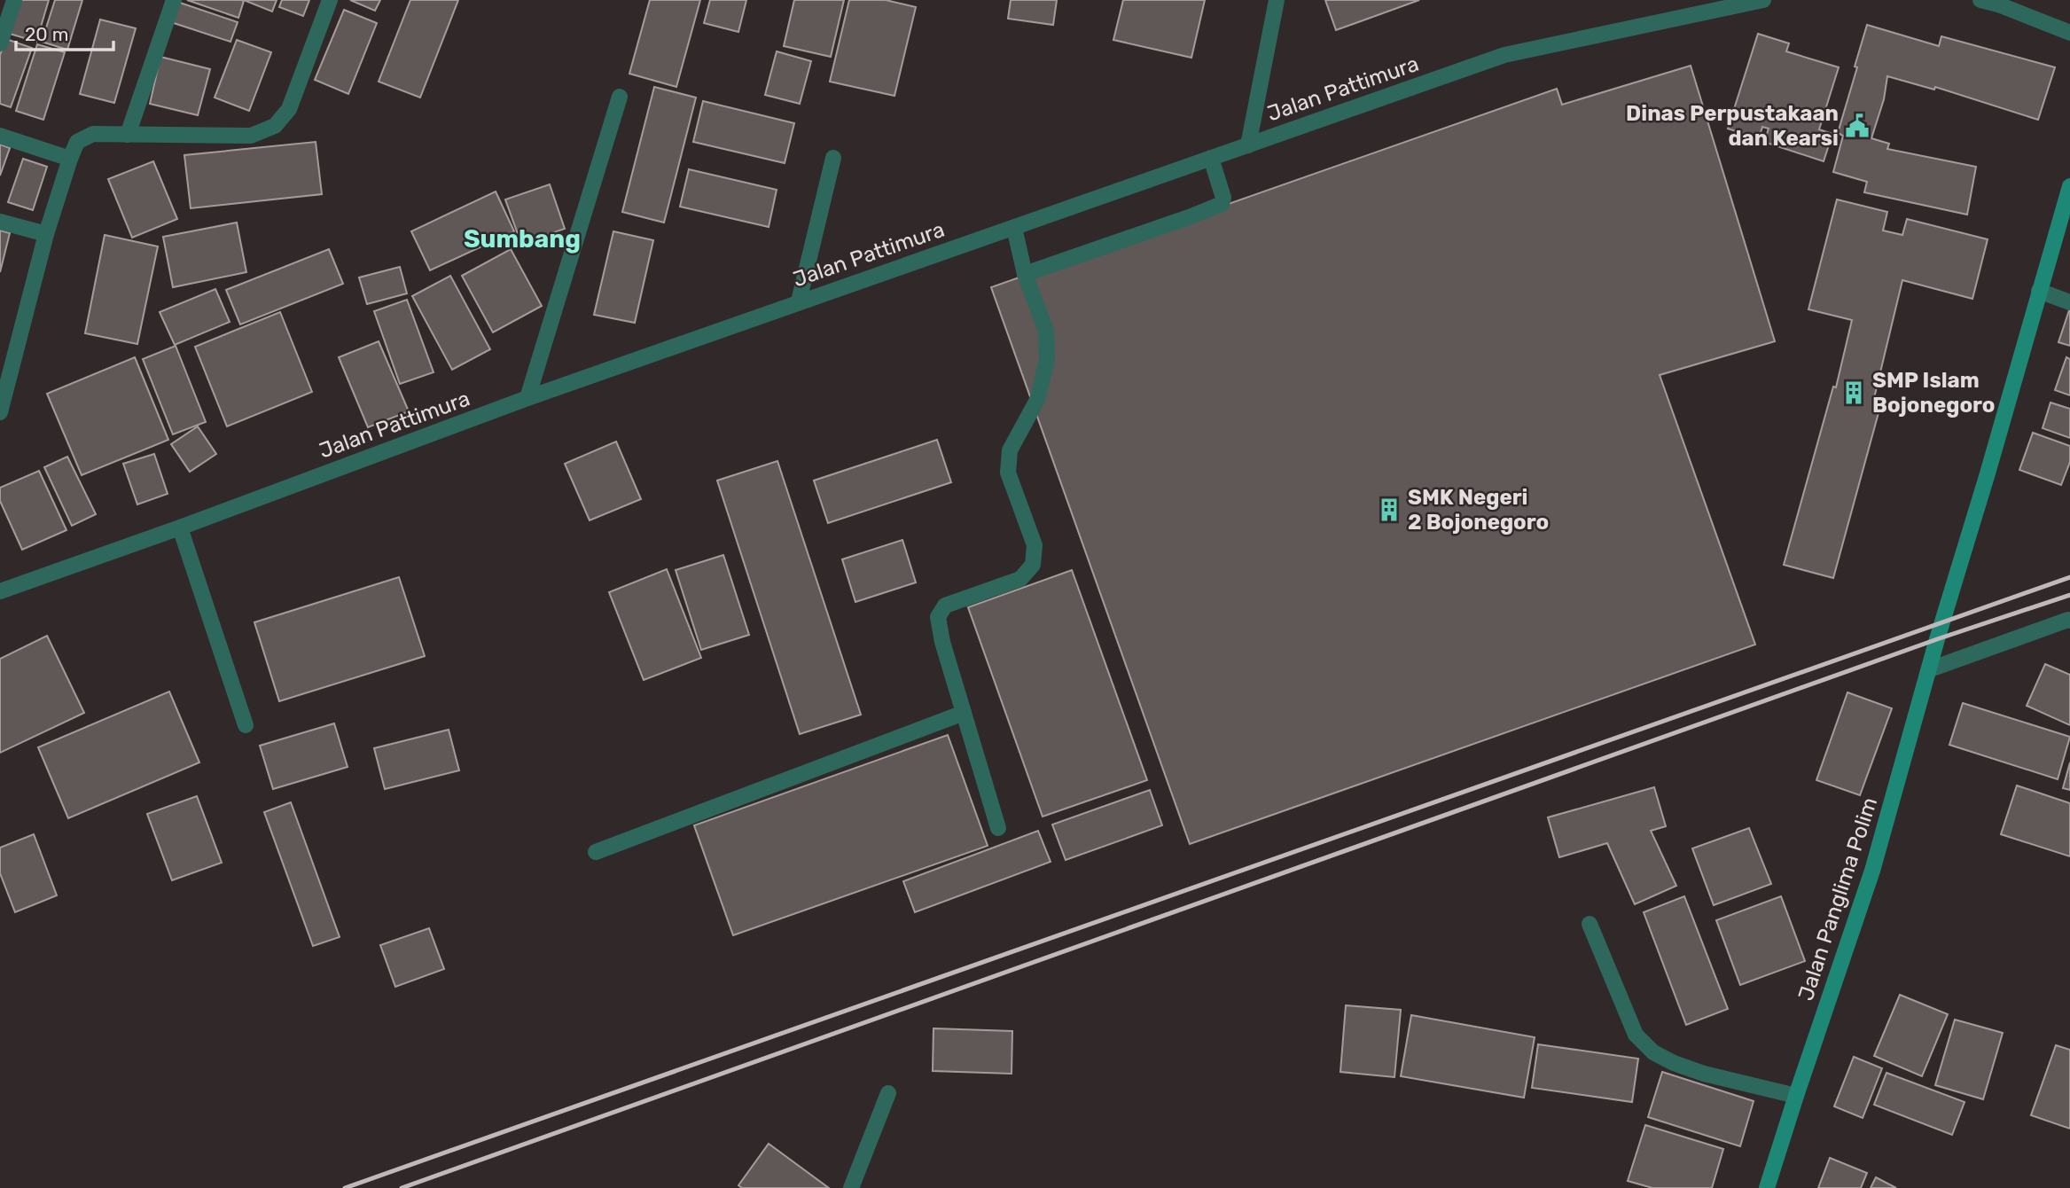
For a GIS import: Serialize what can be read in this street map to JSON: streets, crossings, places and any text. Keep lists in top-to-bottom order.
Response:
{
  "streets": {
    "main road": ["Jalan Panglima Polim"],
    "street": ["Jalan Pattimura"]
  },
  "districts": ["Sumbang"],
  "places": {
    "public building": ["Dinas Perpustakaan dan Kearsi"],
    "building": ["SMP Islam Bojonegoro", "SMK Negeri 2 Bojonegoro"]
  },
  "scale_bar": "20 m"
}
